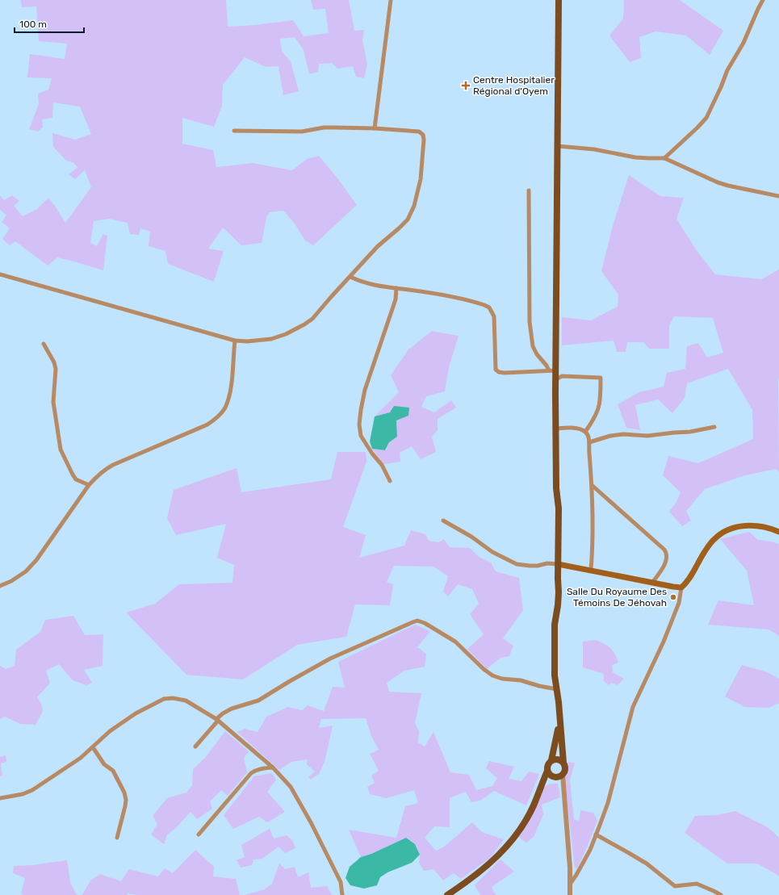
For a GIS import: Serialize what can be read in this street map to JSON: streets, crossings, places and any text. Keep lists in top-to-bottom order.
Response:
{
  "places": {
    "health": ["Centre Hospitalier Régional d'Oyem"],
    "other": ["Salle Du Royaume Des Témoins De Jéhovah"]
  },
  "scale_bar": "100 m"
}
